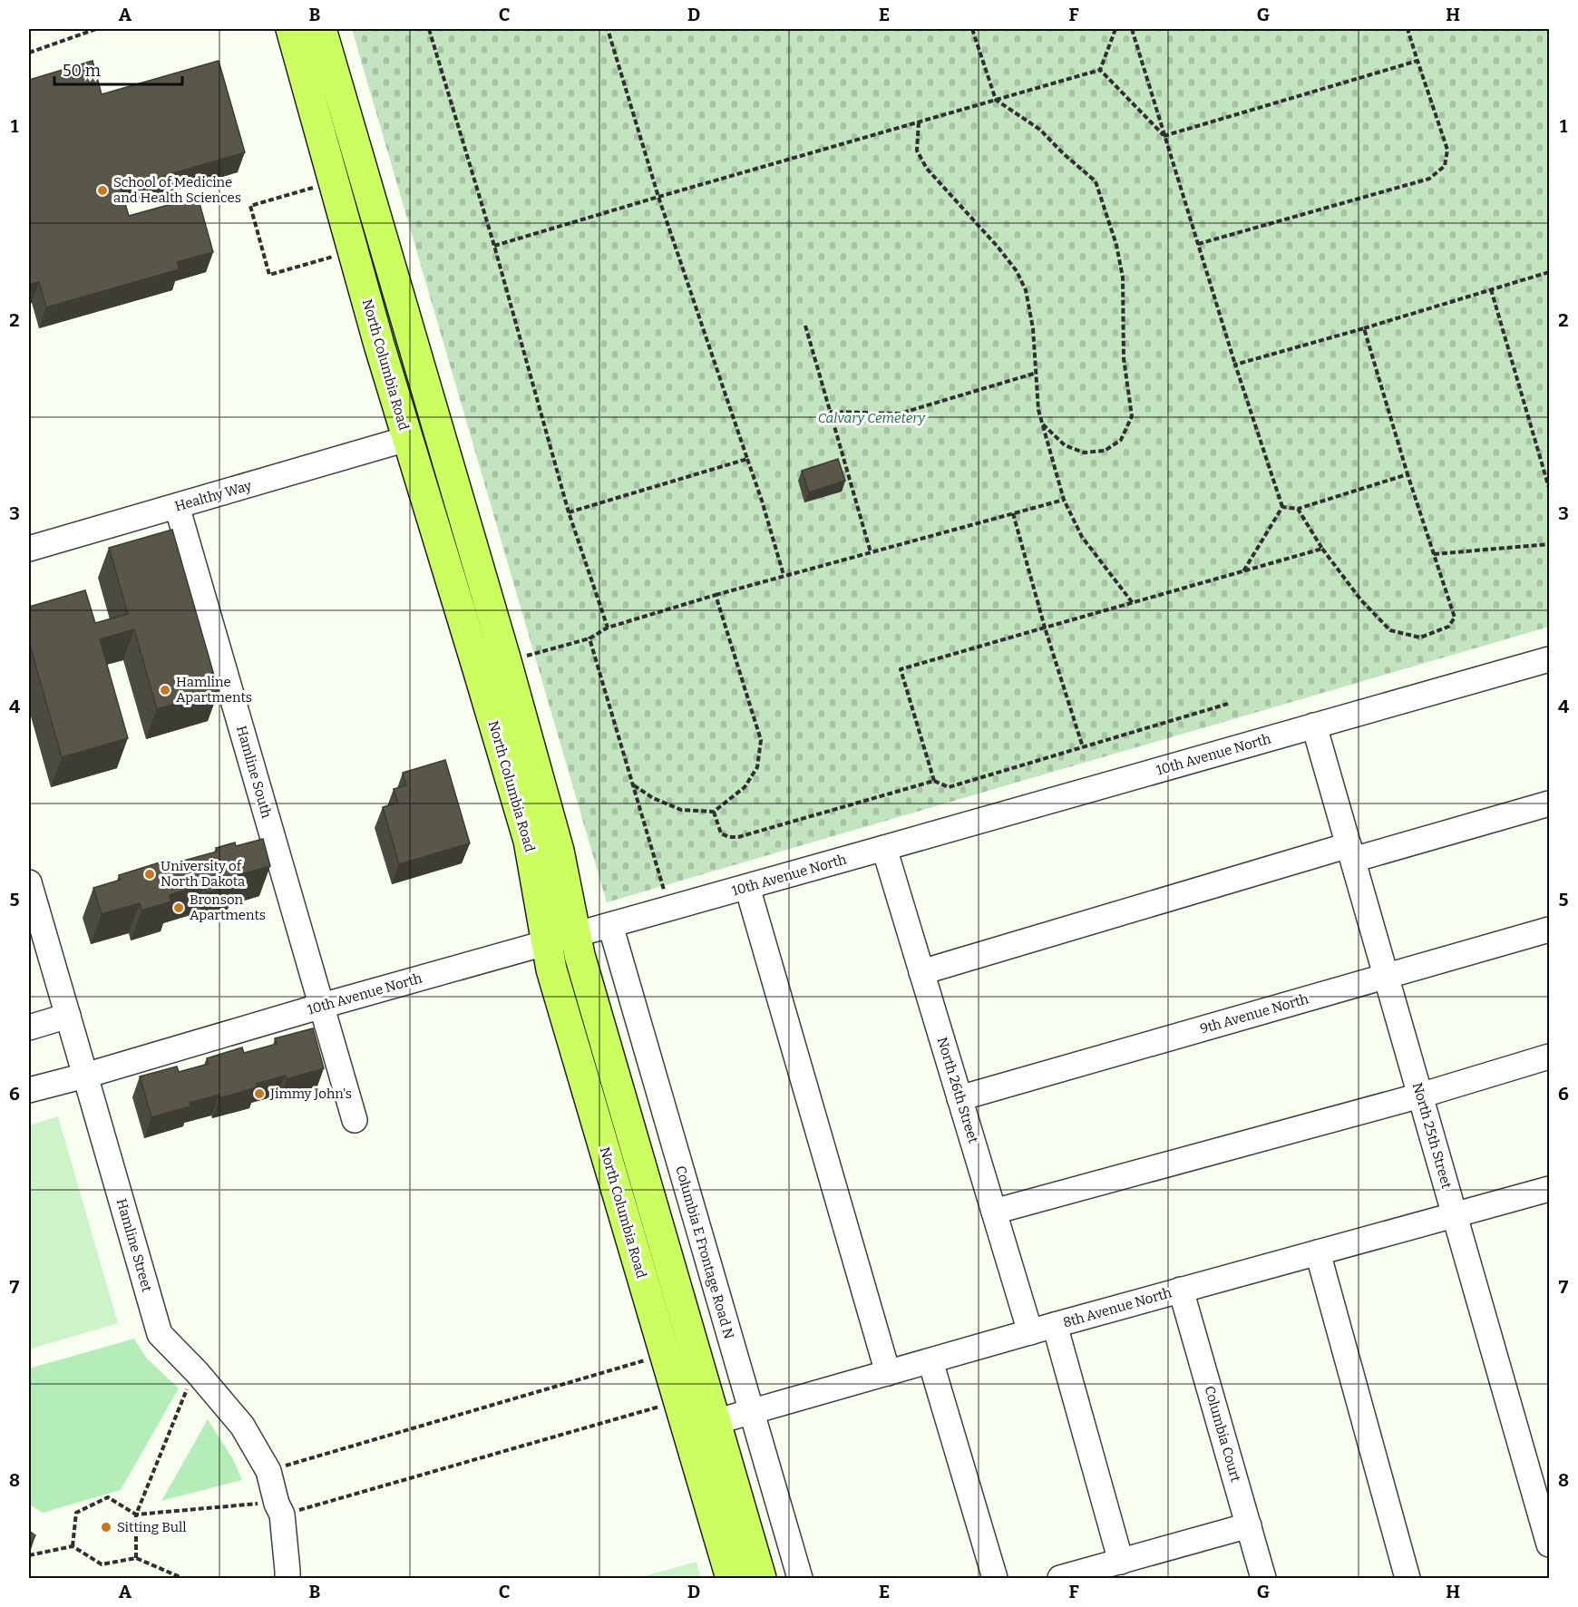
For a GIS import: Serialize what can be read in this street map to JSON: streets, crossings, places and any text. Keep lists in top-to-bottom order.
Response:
{
  "streets": {
    "main road": ["North Columbia Road"],
    "street": [
      "Healthy Way",
      "10th Avenue North",
      "Hamline South",
      "9th Avenue North",
      "North 26th Street",
      "North 25th Street",
      "Hamline Street",
      "Columbia E Frontage Road N",
      "8th Avenue North",
      "Columbia Court"
    ]
  },
  "crossings": [
    ["North Columbia Road", "10th Avenue North"],
    ["North Columbia Road", "8th Avenue North"],
    ["Healthy Way", "Hamline South"],
    ["10th Avenue North", "Hamline South"],
    ["10th Avenue North", "North 26th Street"],
    ["10th Avenue North", "North 25th Street"],
    ["10th Avenue North", "Hamline Street"],
    ["10th Avenue North", "Columbia E Frontage Road N"],
    ["9th Avenue North", "North 26th Street"],
    ["9th Avenue North", "North 25th Street"],
    ["North 26th Street", "8th Avenue North"],
    ["North 25th Street", "8th Avenue North"],
    ["Columbia E Frontage Road N", "8th Avenue North"],
    ["8th Avenue North", "Columbia Court"]
  ],
  "parks": ["Calvary Cemetery"],
  "places": [
    "School of Medicine and Health Sciences",
    "Hamline Apartments",
    "University of North Dakota",
    "Bronson Apartments",
    "Jimmy John's",
    "Sitting Bull"
  ],
  "scale_bar": "50 m",
  "grid": {
    "columns": [
      "A",
      "B",
      "C",
      "D",
      "E",
      "F",
      "G",
      "H"
    ],
    "rows": [
      "1",
      "2",
      "3",
      "4",
      "5",
      "6",
      "7",
      "8"
    ]
  }
}
